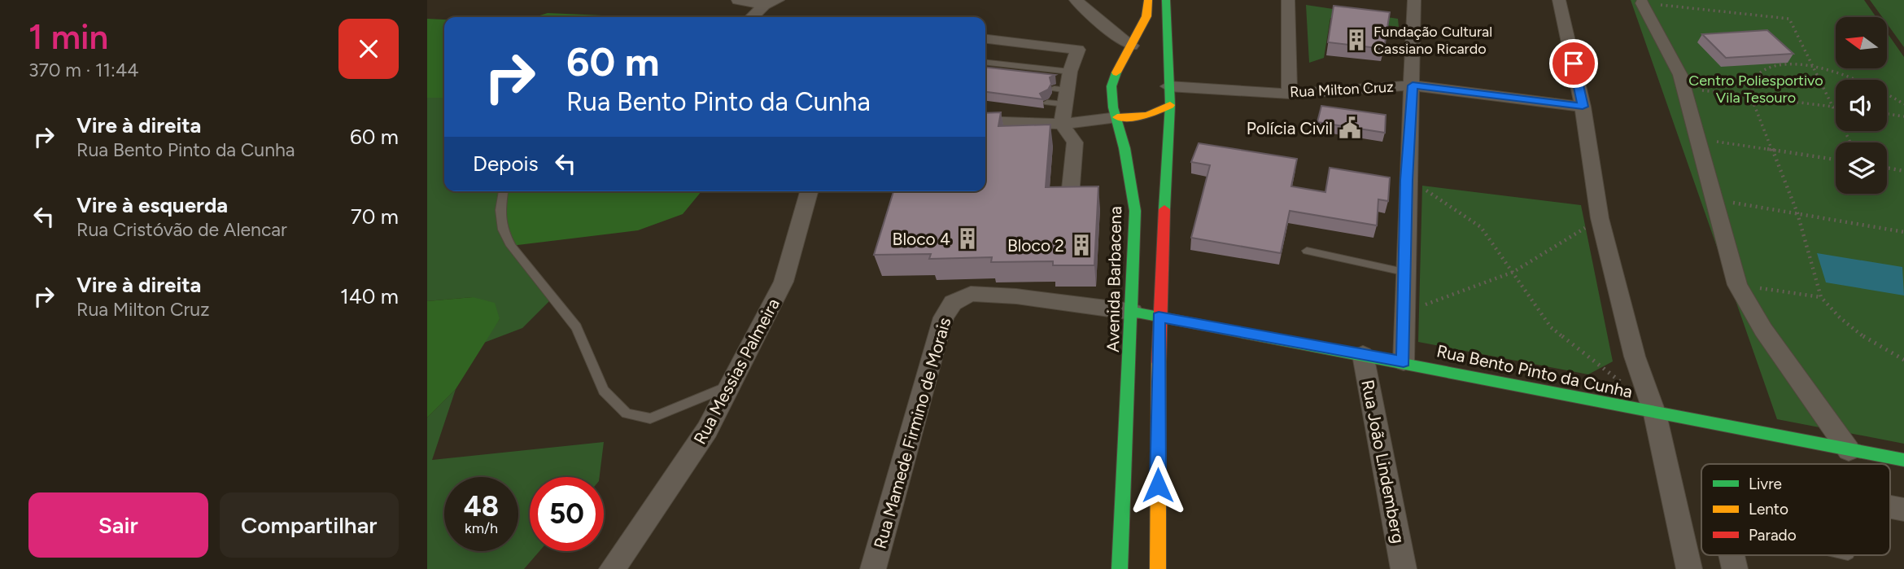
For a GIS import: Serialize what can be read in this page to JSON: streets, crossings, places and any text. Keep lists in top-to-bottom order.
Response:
{
  "streets": {
    "main road": ["Avenida Barbacena", "Rua Bento Pinto da Cunha", "Rua Mamede Firmino de Morais"],
    "street": ["Rua Milton Cruz", "Rua Messias Palmeira", "Rua João Lindemberg"]
  },
  "crossings": [
    ["Avenida Barbacena", "Rua Mamede Firmino de Morais"],
    ["Rua Bento Pinto da Cunha", "Rua Mamede Firmino de Morais"],
    ["Rua Bento Pinto da Cunha", "Rua João Lindemberg"]
  ],
  "parks": ["Centro Poliesportivo Vila Tesouro"],
  "places": {
    "building": ["Fundação Cultural Cassiano Ricardo", "Bloco 4", "Bloco 2"],
    "public building": ["Polícia Civil"]
  },
  "legend": ["Livre", "Lento", "Parado"],
  "north": "left",
  "page": {
    "heading": ["1 min", "370 m · 11:44"],
    "turn": ["60 m", "Rua Bento Pinto da Cunha"],
    "list": [
      {
        "name": "Vire à direita",
        "note": "Rua Bento Pinto da Cunha",
        "value": "60 m"
      },
      {
        "name": "Vire à esquerda",
        "note": "Rua Cristóvão de Alencar",
        "value": "70 m"
      },
      {
        "name": "Vire à direita",
        "note": "Rua Milton Cruz",
        "value": "140 m"
      }
    ],
    "then": "Depois",
    "speed": "48 km/h",
    "limit": "50",
    "buttons": ["Sair", "Compartilhar"]
  }
}
